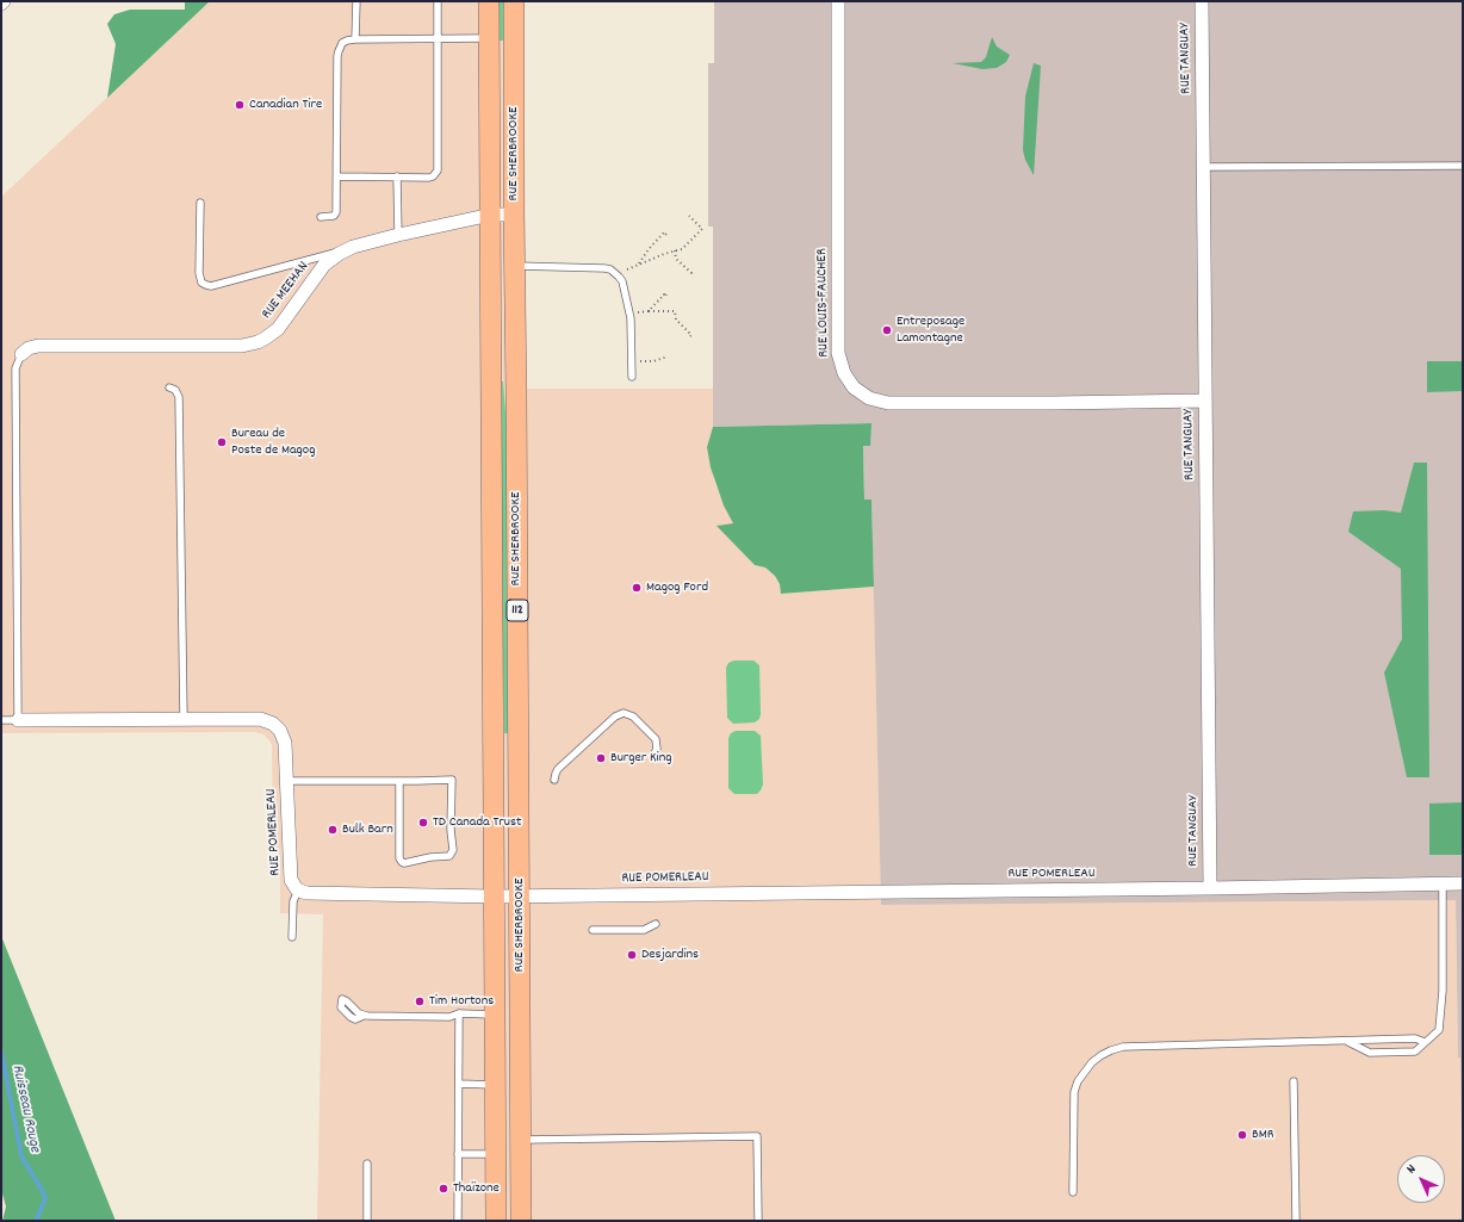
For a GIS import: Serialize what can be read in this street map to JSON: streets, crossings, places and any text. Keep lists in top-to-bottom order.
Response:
{
  "streets": {
    "main road": ["RUE SHERBROOKE", "112"],
    "street": [
      "RUE TANGUAY",
      "RUE MEEHAN",
      "RUE LOUIS-FAUCHER",
      "RUE POMERLEAU"
    ]
  },
  "crossings": [
    ["RUE TANGUAY", "RUE LOUIS-FAUCHER"],
    ["RUE TANGUAY", "RUE POMERLEAU"],
    ["RUE SHERBROOKE", "RUE MEEHAN"],
    ["RUE SHERBROOKE", "RUE POMERLEAU"]
  ],
  "water": ["Ruisseau Rouge"],
  "places": [
    "Canadian Tire",
    "Entreposage Lamontagne",
    "Bureau de Poste de Magog",
    "Magog Ford",
    "Burger King",
    "TD Canada Trust",
    "Bulk Barn",
    "Desjardins",
    "Tim Hortons",
    "BMR",
    "Thaïzone"
  ],
  "north": "top left"
}
